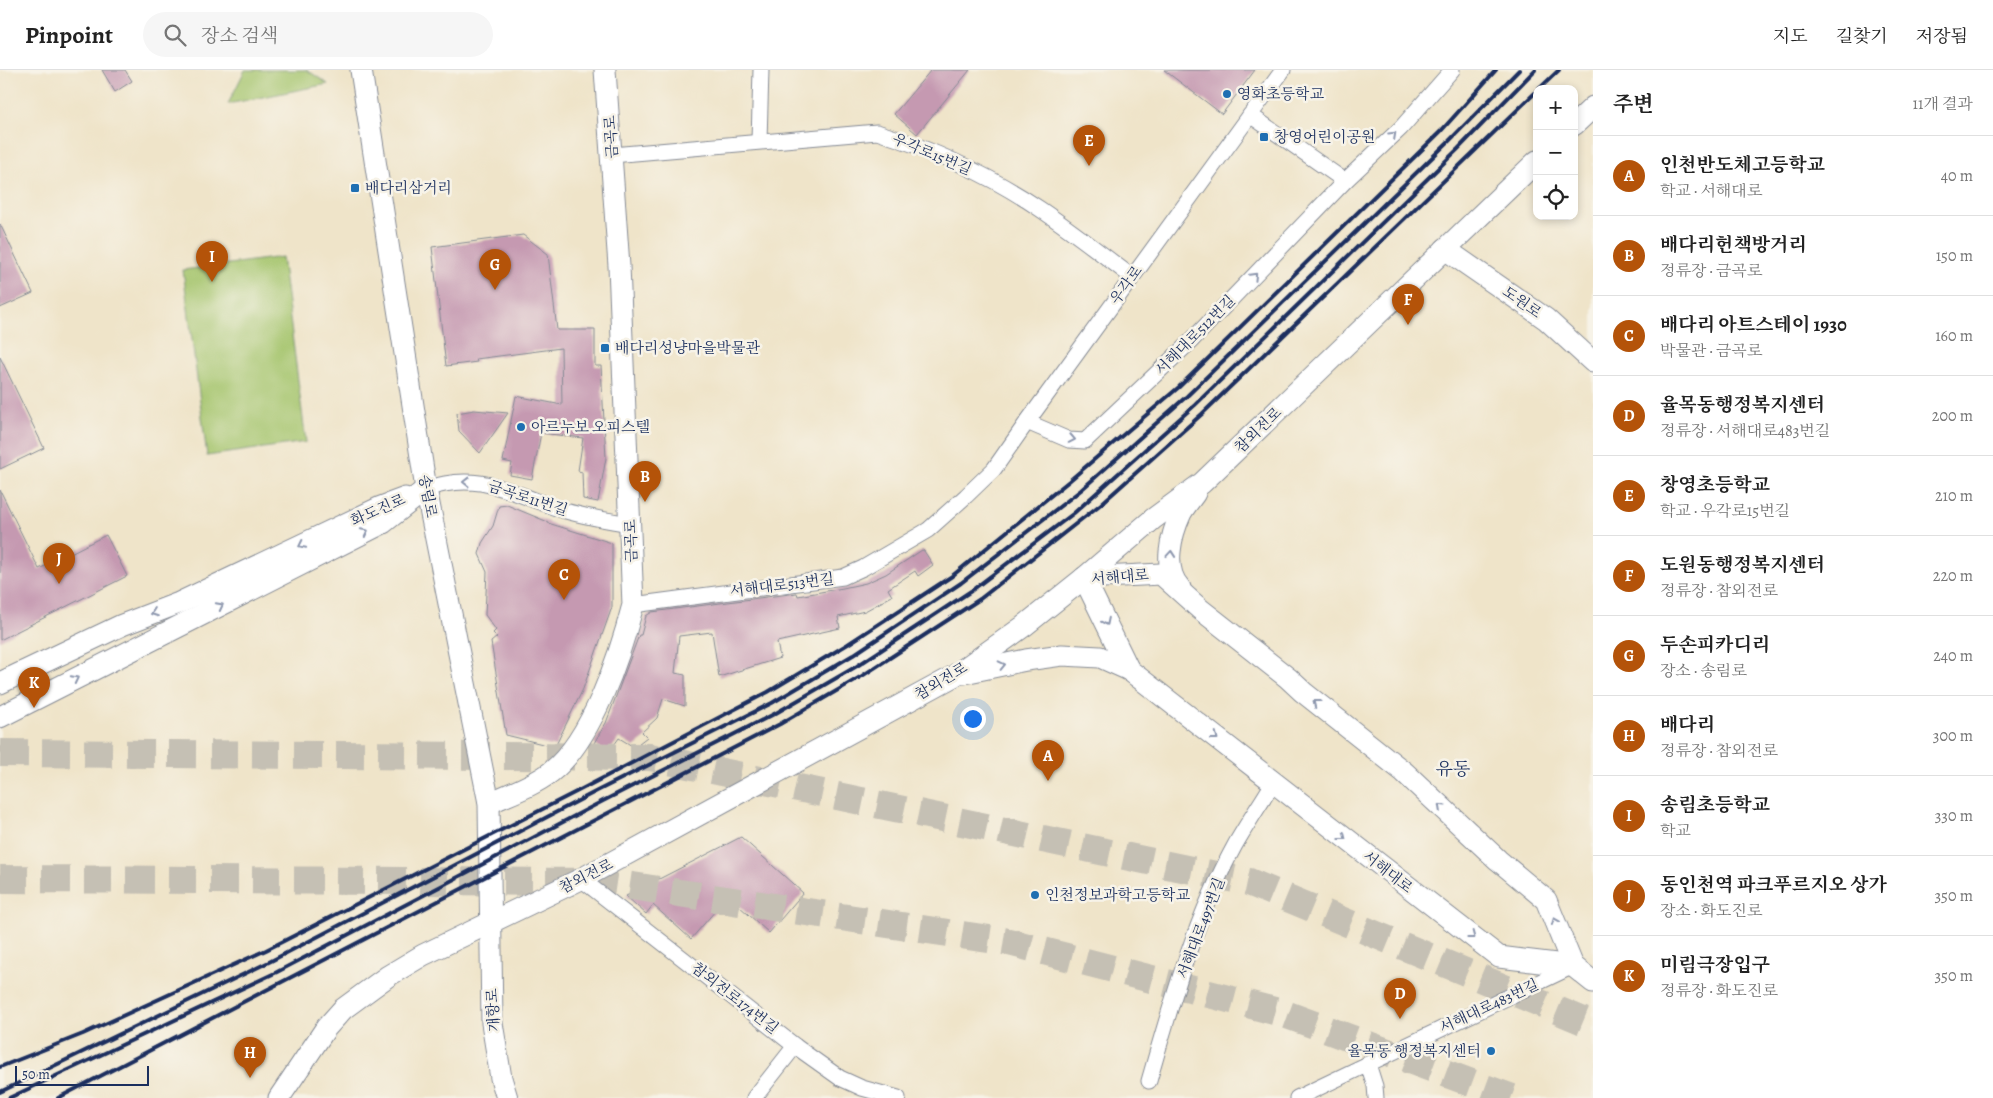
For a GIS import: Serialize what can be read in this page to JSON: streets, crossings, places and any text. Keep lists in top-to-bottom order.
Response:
{
  "streets": {
    "main road": [
      "금곡로",
      "도원로",
      "참외전로",
      "송림로",
      "화도진로",
      "서해대로",
      "개항로"
    ],
    "street": [
      "우각로15번길",
      "우각로",
      "서해대로512번길",
      "금곡로11번길",
      "서해대로513번길",
      "서해대로497번길",
      "참외전로174번길",
      "서해대로483번길"
    ]
  },
  "crossings": [
    ["금곡로", "우각로15번길"],
    ["금곡로", "송림로"],
    ["금곡로", "금곡로11번길"],
    ["금곡로", "서해대로513번길"],
    ["우각로15번길", "우각로"],
    ["우각로", "서해대로512번길"],
    ["우각로", "서해대로513번길"],
    ["도원로", "참외전로"],
    ["참외전로", "송림로"],
    ["참외전로", "서해대로"],
    ["참외전로", "참외전로174번길"],
    ["참외전로", "개항로"],
    ["송림로", "금곡로11번길"],
    ["송림로", "화도진로"],
    ["송림로", "개항로"],
    ["금곡로11번길", "화도진로"],
    ["서해대로", "서해대로497번길"],
    ["서해대로", "서해대로483번길"]
  ],
  "one_way": ["서해대로512번길", "금곡로11번길"],
  "districts": ["유동"],
  "places": {
    "other": [
      "영화초등학교",
      "아르누보 오피스텔",
      "인천정보과학고등학교",
      "율목동 행정복지센터"
    ],
    "transit": ["창영어린이공원", "배다리삼거리", "배다리성냥마을박물관"]
  },
  "scale_bar": "50 m",
  "page": {
    "header": "Pinpoint",
    "search": "장소 검색",
    "nav": ["지도", "길찾기", "저장됨"],
    "heading": ["주변", "11개 결과"],
    "map_buttons": ["+", "−"],
    "pins": [
      "E",
      "I",
      "G",
      "F",
      "B",
      "J",
      "C",
      "K",
      "A",
      "D",
      "H"
    ],
    "list": [
      {
        "mark": "A",
        "name": "인천반도체고등학교",
        "note": "학교 · 서해대로",
        "value": "40 m"
      },
      {
        "mark": "B",
        "name": "배다리헌책방거리",
        "note": "정류장 · 금곡로",
        "value": "150 m"
      },
      {
        "mark": "C",
        "name": "배다리 아트스테이 1930",
        "note": "박물관 · 금곡로",
        "value": "160 m"
      },
      {
        "mark": "D",
        "name": "율목동행정복지센터",
        "note": "정류장 · 서해대로483번길",
        "value": "200 m"
      },
      {
        "mark": "E",
        "name": "창영초등학교",
        "note": "학교 · 우각로15번길",
        "value": "210 m"
      },
      {
        "mark": "F",
        "name": "도원동행정복지센터",
        "note": "정류장 · 참외전로",
        "value": "220 m"
      },
      {
        "mark": "G",
        "name": "두손피카디리",
        "note": "장소 · 송림로",
        "value": "240 m"
      },
      {
        "mark": "H",
        "name": "배다리",
        "note": "정류장 · 참외전로",
        "value": "300 m"
      },
      {
        "mark": "I",
        "name": "송림초등학교",
        "note": "학교",
        "value": "330 m"
      },
      {
        "mark": "J",
        "name": "동인천역 파크푸르지오 상가",
        "note": "장소 · 화도진로",
        "value": "350 m"
      },
      {
        "mark": "K",
        "name": "미림극장입구",
        "note": "정류장 · 화도진로",
        "value": "350 m"
      }
    ],
    "scale": "50 m"
  }
}
